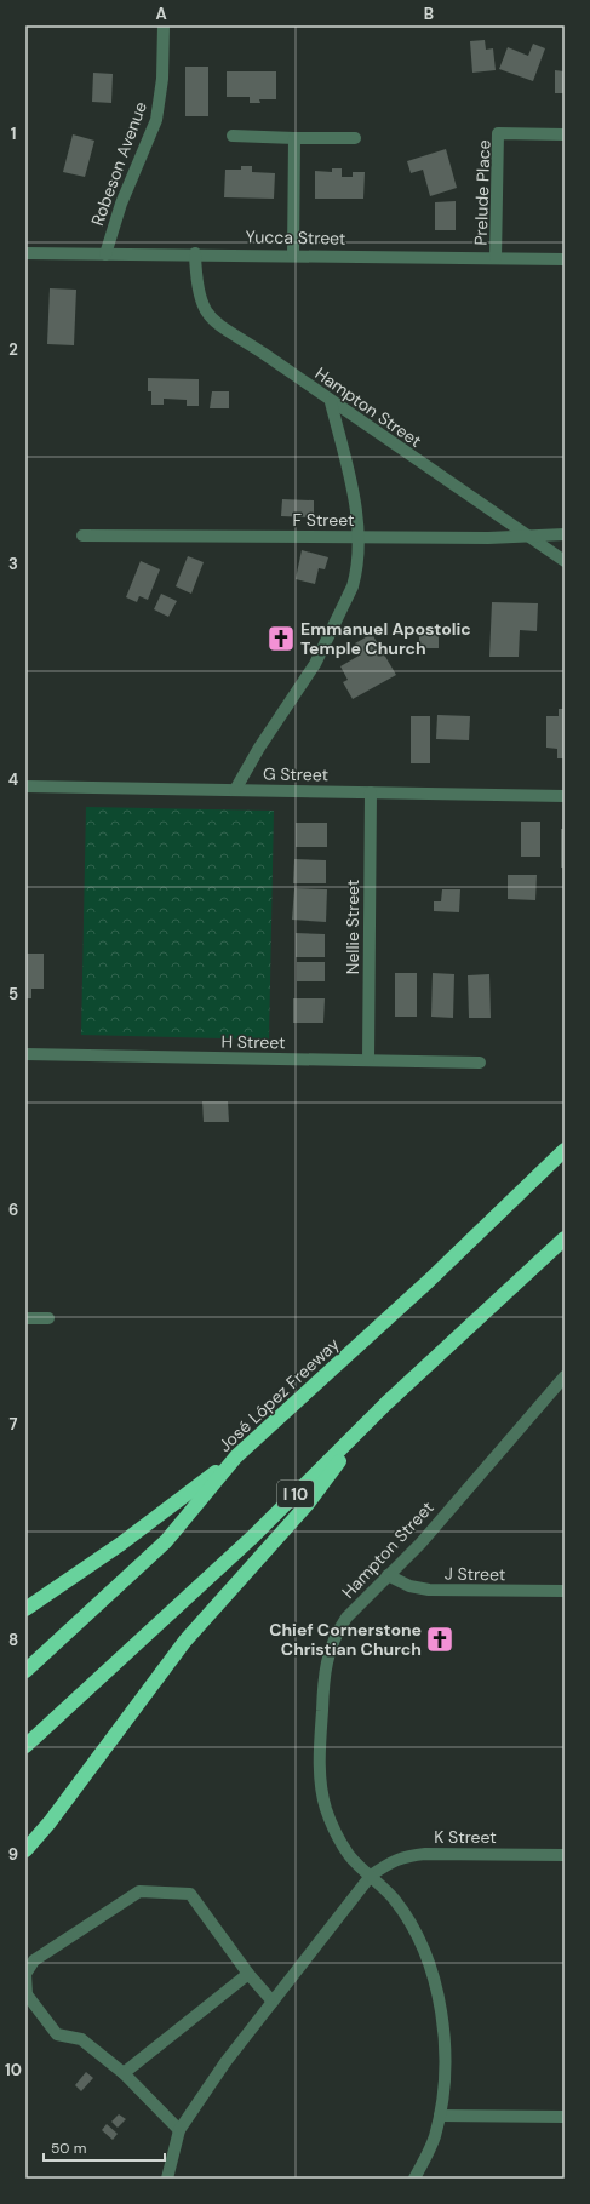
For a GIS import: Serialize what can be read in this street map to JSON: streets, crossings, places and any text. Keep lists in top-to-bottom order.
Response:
{
  "streets": {
    "highway": ["José López Freeway", "I 10"],
    "street": [
      "Robeson Avenue",
      "Prelude Place",
      "Yucca Street",
      "Hampton Street",
      "F Street",
      "G Street",
      "Nellie Street",
      "H Street",
      "J Street",
      "K Street"
    ]
  },
  "crossings": [
    ["Robeson Avenue", "Yucca Street"],
    ["Prelude Place", "Yucca Street"],
    ["Yucca Street", "Hampton Street"],
    ["Hampton Street", "F Street"],
    ["Hampton Street", "J Street"],
    ["Hampton Street", "K Street"],
    ["G Street", "Nellie Street"],
    ["Nellie Street", "H Street"]
  ],
  "places": {
    "church": ["Emmanuel Apostolic Temple Church", "Chief Cornerstone Christian Church"]
  },
  "scale_bar": "50 m",
  "grid": {
    "columns": ["A", "B"],
    "rows": [
      "1",
      "2",
      "3",
      "4",
      "5",
      "6",
      "7",
      "8",
      "9",
      "10"
    ]
  }
}
